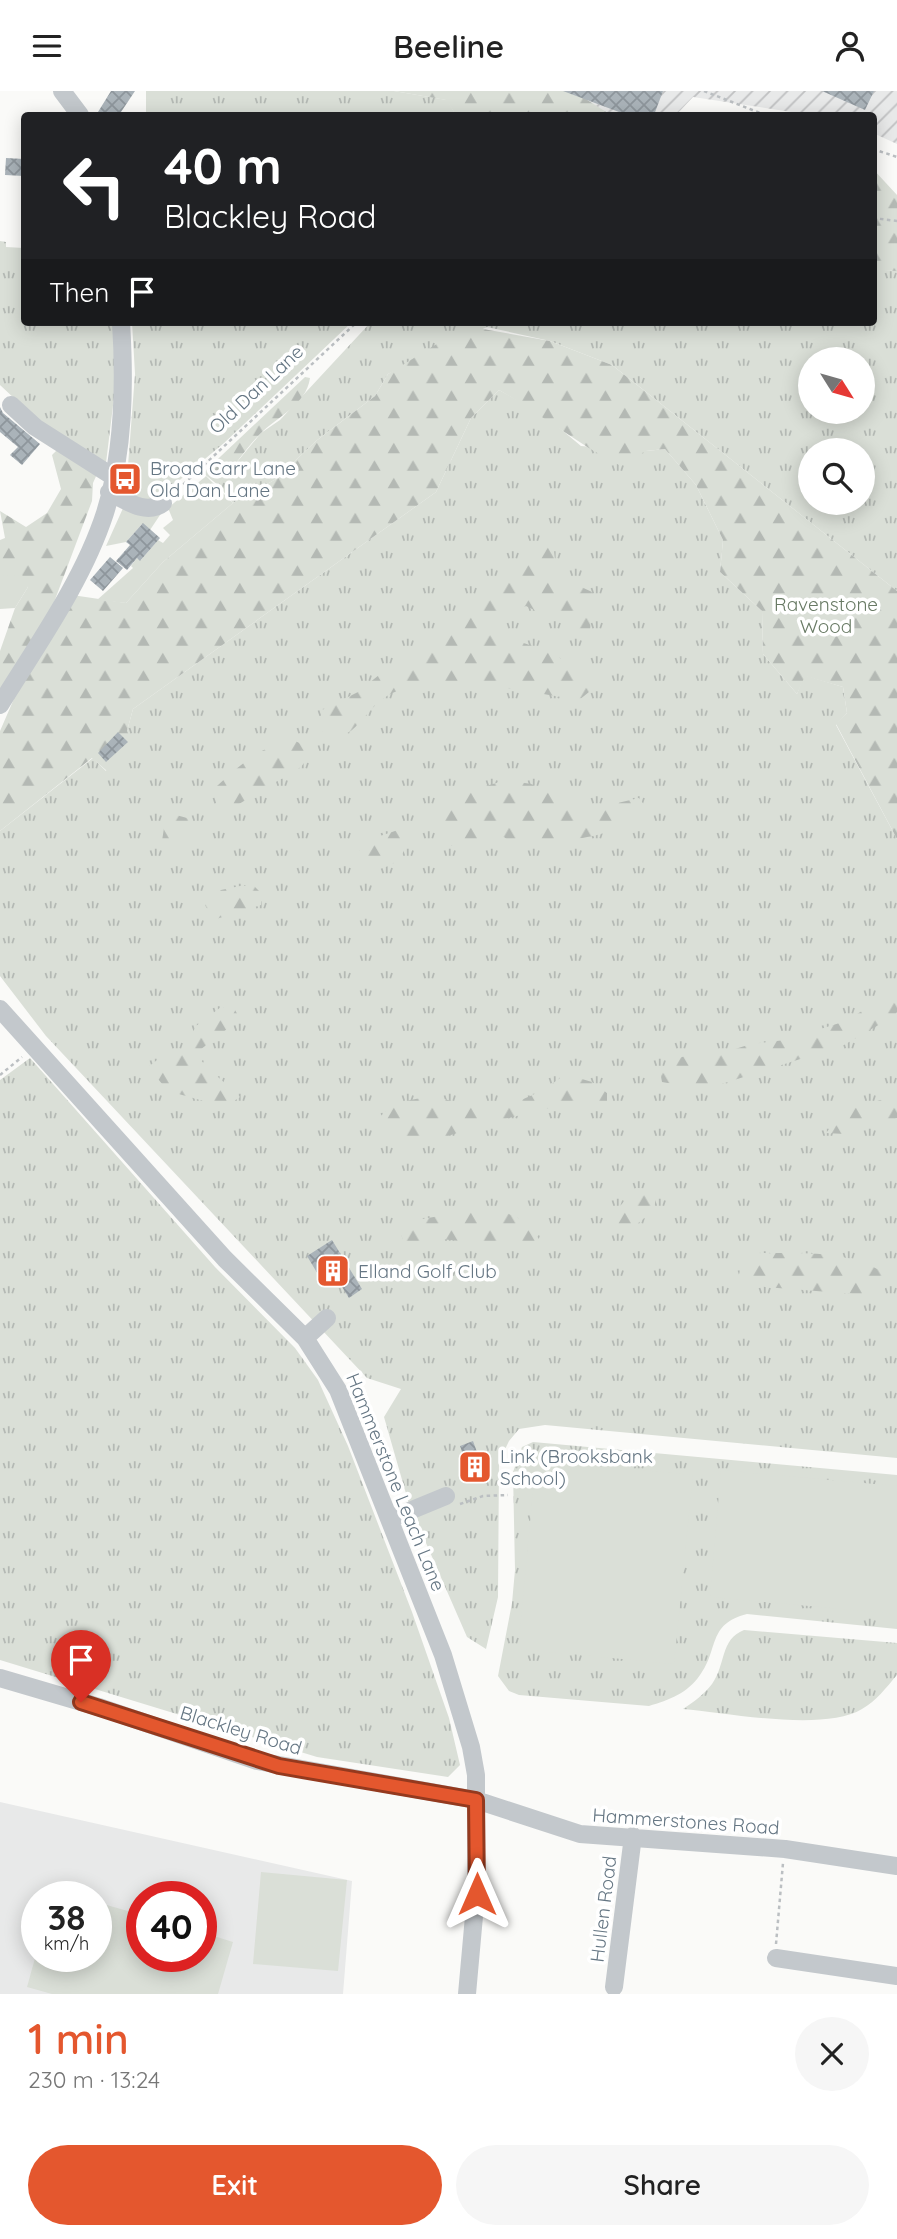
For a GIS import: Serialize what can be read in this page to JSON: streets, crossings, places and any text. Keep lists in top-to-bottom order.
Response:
{
  "streets": {
    "street": [
      "Hammerstone Leach Lane",
      "Blackley Road",
      "Hammerstones Road",
      "Hullen Road"
    ],
    "path": ["Old Dan Lane"]
  },
  "crossings": [
    ["Hammerstone Leach Lane", "Blackley Road"],
    ["Hammerstone Leach Lane", "Hammerstones Road"],
    ["Blackley Road", "Hammerstones Road"],
    ["Hammerstones Road", "Hullen Road"]
  ],
  "parks": ["Ravenstone Wood"],
  "places": {
    "bus stop": ["Broad Carr Lane Old Dan Lane"],
    "building": ["Elland Golf Club", "Link (Brooksbank School)"]
  },
  "north": "bottom right",
  "page": {
    "header": "Beeline",
    "turn": ["40 m", "Blackley Road"],
    "then": "Then",
    "speed": "38 km/h",
    "limit": "40",
    "heading": ["1 min", "230 m · 13:24"],
    "buttons": ["Exit", "Share"]
  }
}
